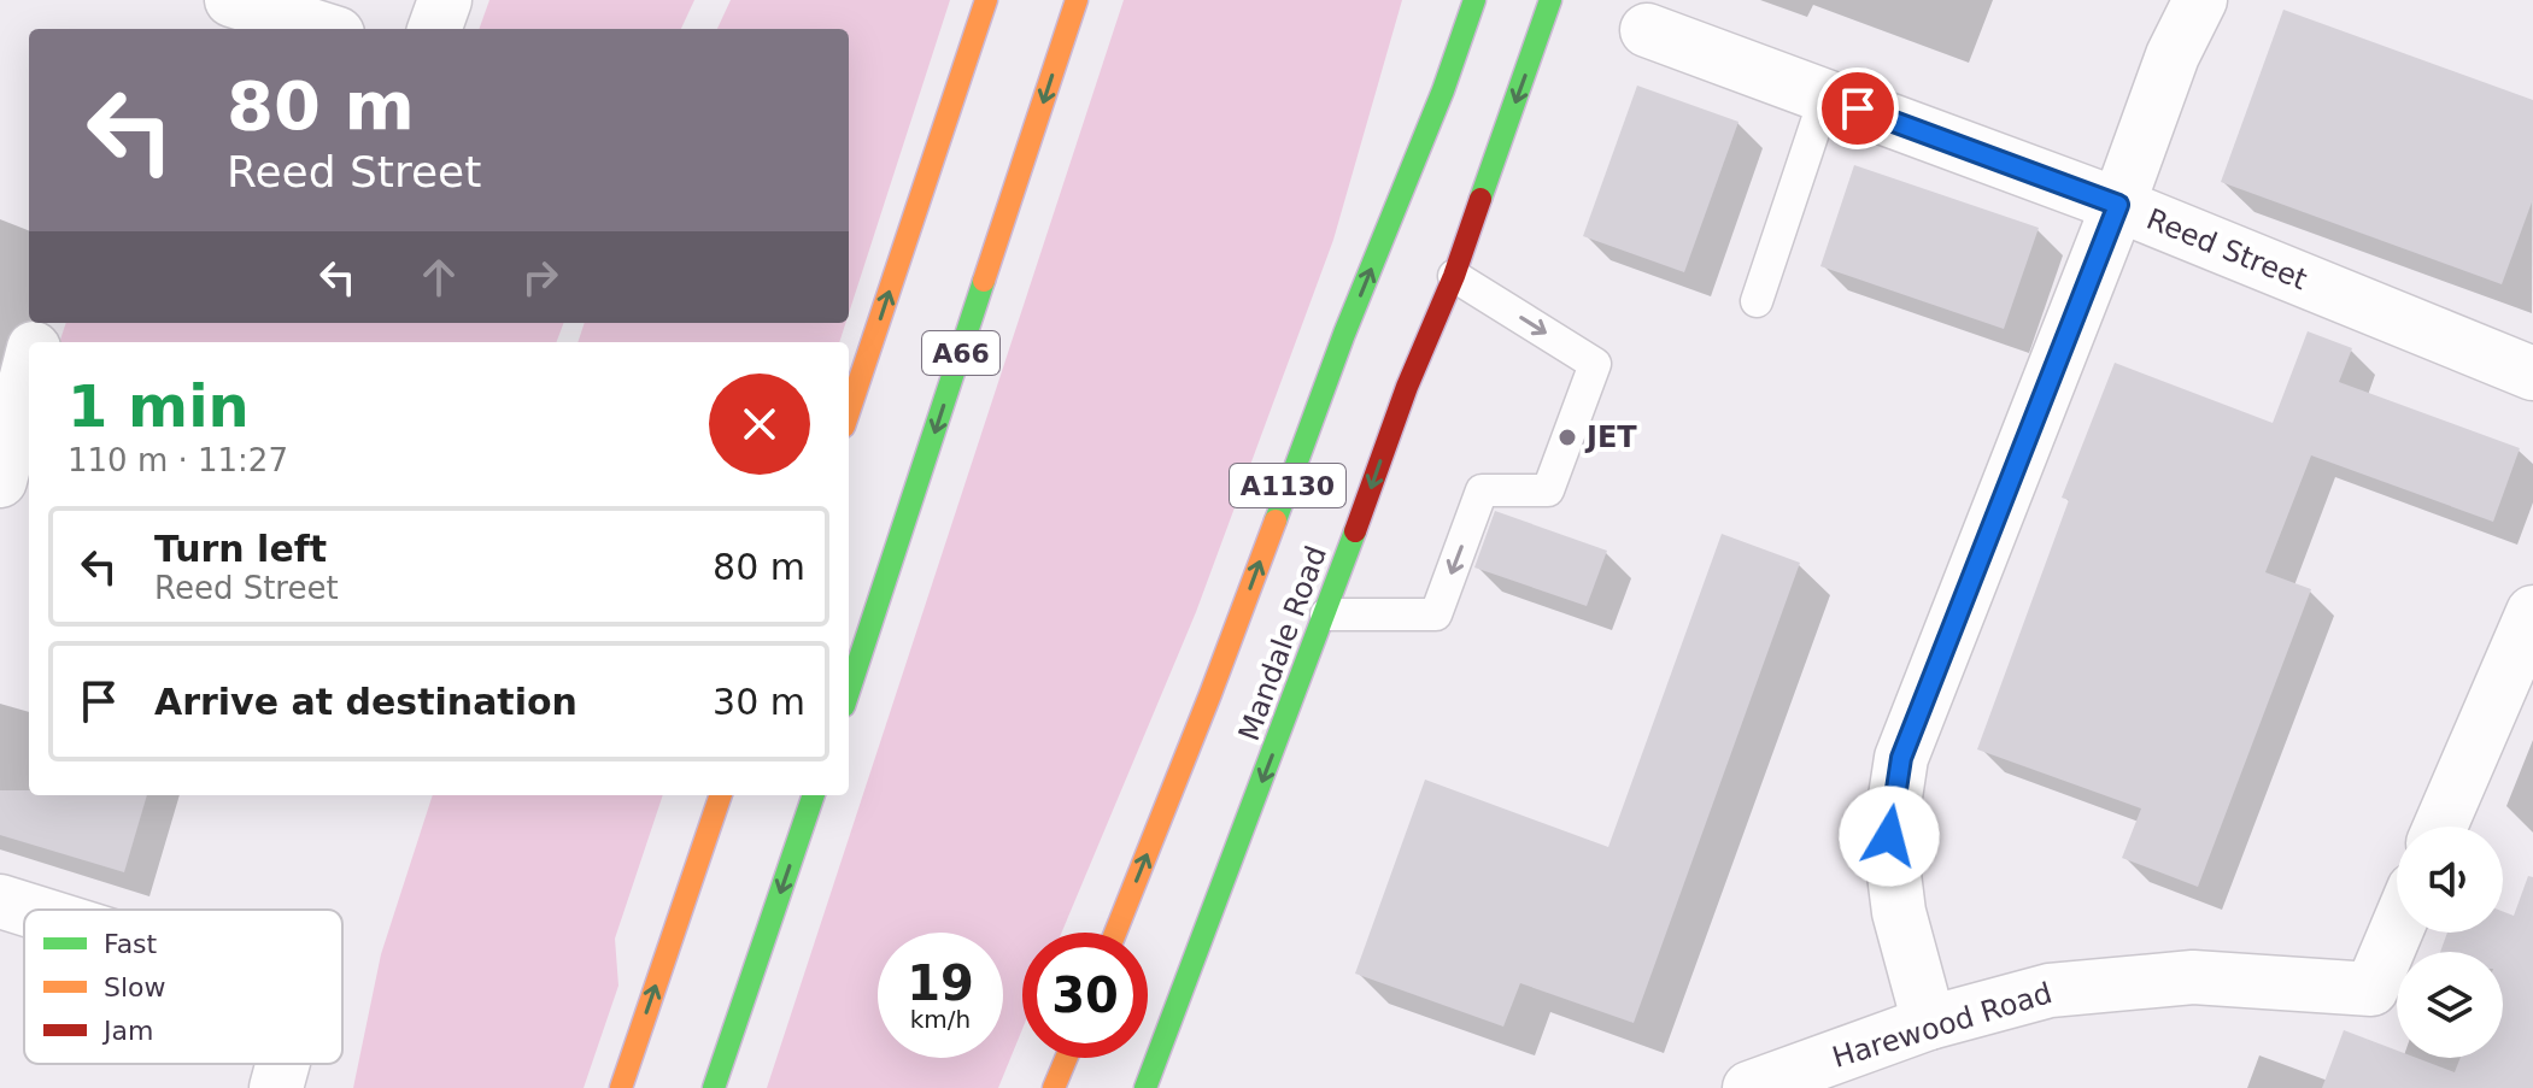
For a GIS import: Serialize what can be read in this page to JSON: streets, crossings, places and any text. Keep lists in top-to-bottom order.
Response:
{
  "streets": {
    "main road": ["A66", "A1130", "Mandale Road"],
    "street": ["Reed Street", "Harewood Road"]
  },
  "places": ["JET"],
  "legend": ["Fast", "Slow", "Jam"],
  "page": {
    "turn": ["80 m", "Reed Street"],
    "heading": ["1 min", "110 m · 11:27"],
    "list": [
      {
        "name": "Turn left",
        "note": "Reed Street",
        "value": "80 m"
      },
      {
        "name": "Arrive at destination",
        "value": "30 m"
      }
    ],
    "speed": "19 km/h",
    "limit": "30"
  }
}
